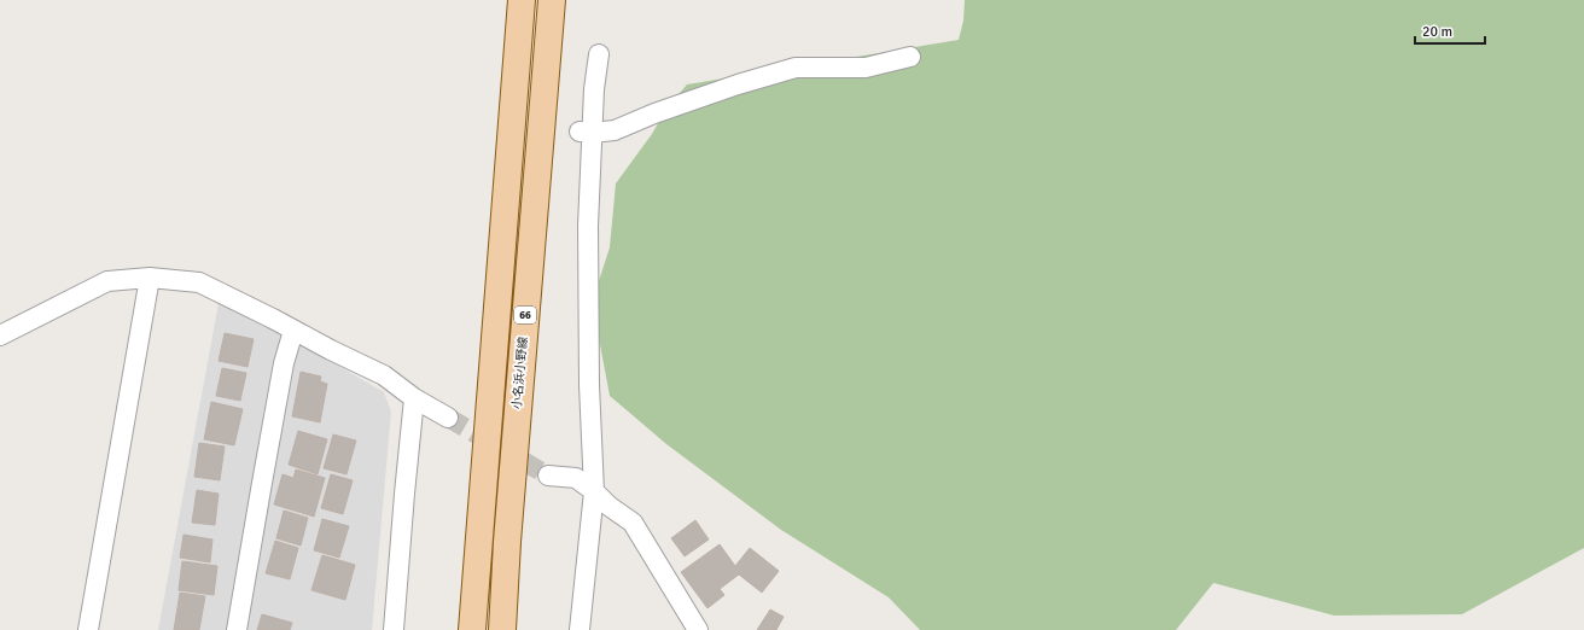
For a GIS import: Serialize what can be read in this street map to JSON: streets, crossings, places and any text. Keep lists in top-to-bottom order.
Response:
{
  "streets": {
    "main road": ["66", "小名浜小野線"]
  },
  "scale_bar": "20 m"
}
